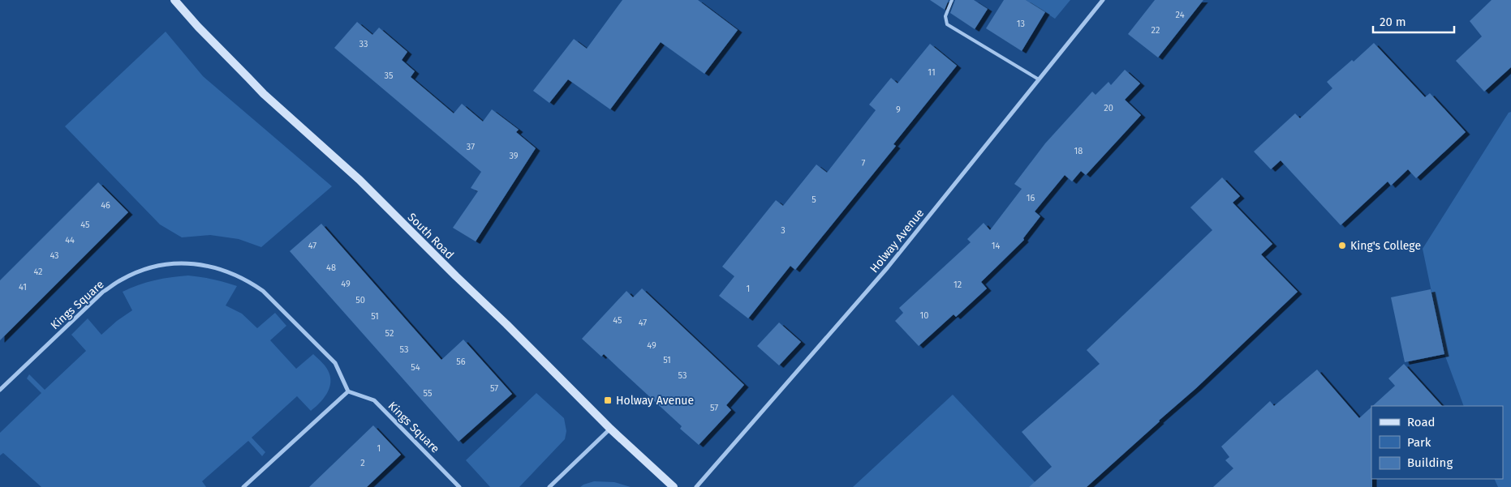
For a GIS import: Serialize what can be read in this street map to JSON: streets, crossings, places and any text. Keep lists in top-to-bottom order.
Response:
{
  "streets": {
    "main road": ["South Road"],
    "street": ["Holway Avenue", "Kings Square"]
  },
  "places": {
    "other": ["King's College"],
    "transit": ["Holway Avenue"]
  },
  "house_numbers": [
    "24",
    "13",
    "22",
    "33",
    "11",
    "35",
    "20",
    "9",
    "37",
    "18",
    "39",
    "7",
    "16",
    "5",
    "46",
    "45",
    "3",
    "44",
    "47",
    "14",
    "43",
    "48",
    "42",
    "49",
    "12",
    "41",
    "1",
    "50",
    "10",
    "51",
    "45",
    "47",
    "52",
    "49",
    "53",
    "51",
    "56",
    "54",
    "53",
    "57",
    "55",
    "57",
    "1",
    "2"
  ],
  "legend": ["Road", "Park", "Building"],
  "scale_bar": "20 m"
}
